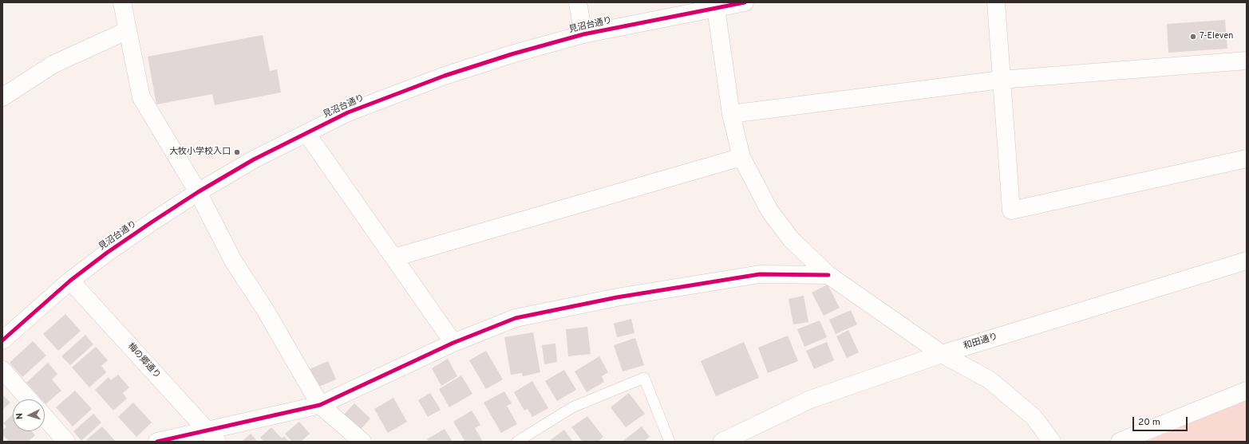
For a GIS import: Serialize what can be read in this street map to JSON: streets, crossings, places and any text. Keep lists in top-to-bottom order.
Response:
{
  "streets": {
    "street": ["見沼台通り", "和田通り", "梅の郷通り"]
  },
  "crossings": [
    ["見沼台通り", "梅の郷通り"]
  ],
  "places": ["7-Eleven", "大牧小学校入口"],
  "scale_bar": "20 m",
  "north": "left"
}
